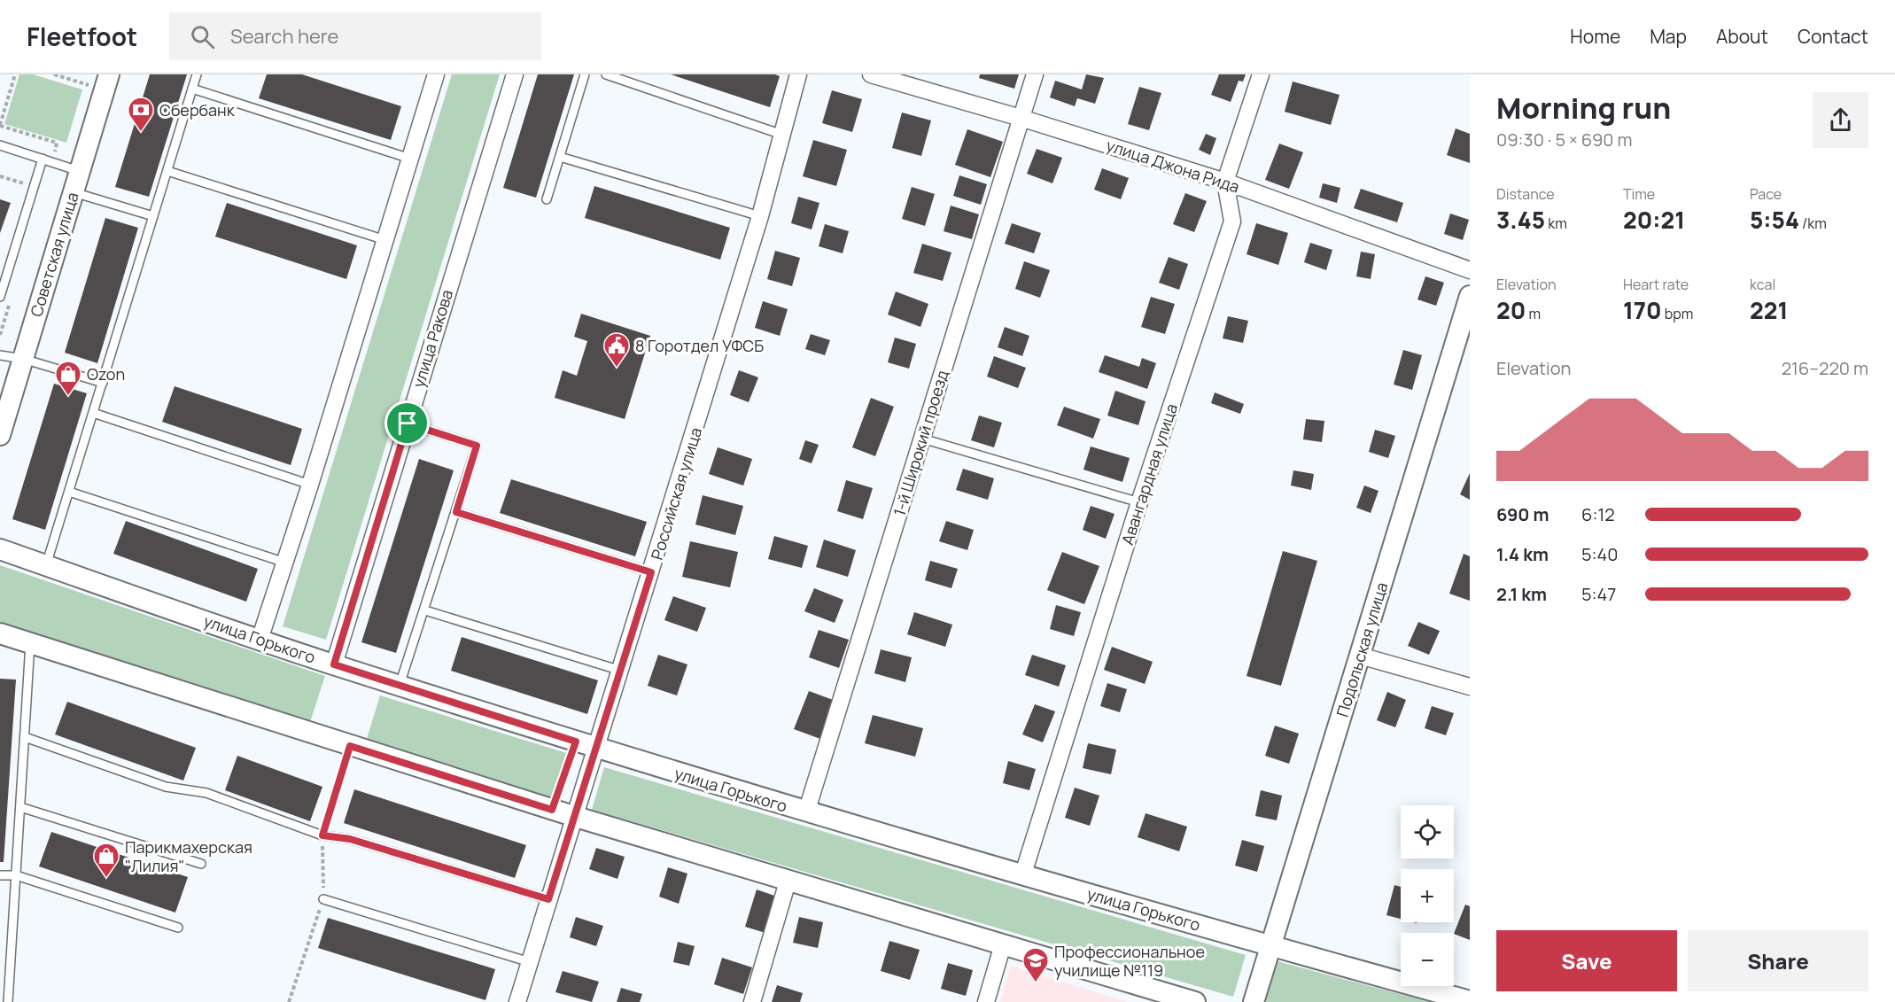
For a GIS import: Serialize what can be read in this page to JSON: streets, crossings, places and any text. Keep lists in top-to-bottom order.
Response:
{
  "streets": {
    "street": [
      "улица Джона Рида",
      "Советская улица",
      "улица Ракова",
      "1-й Широкий проезд",
      "Авангардная улица",
      "Российская улица",
      "улица Горького",
      "Подольская улица"
    ]
  },
  "crossings": [
    ["улица Джона Рида", "1-й Широкий проезд"],
    ["улица Джона Рида", "Авангардная улица"],
    ["улица Ракова", "улица Горького"],
    ["1-й Широкий проезд", "улица Горького"],
    ["Авангардная улица", "улица Горького"],
    ["Российская улица", "улица Горького"],
    ["улица Горького", "Подольская улица"]
  ],
  "places": {
    "bank": ["Сбербанк"],
    "public building": ["8 Горотдел УФСБ"],
    "shop": ["Ozon", "Парикмахерская \"Лилия\""],
    "school or university": ["Профессиональное училище №119"]
  },
  "page": {
    "header": "Fleetfoot",
    "search": "Search here",
    "nav": [
      "Home",
      "Map",
      "About",
      "Contact"
    ],
    "heading": ["Morning run", "09:30 · 5 × 690 m"],
    "stats": [
      ["Distance", "3.45 km"],
      ["Time", "20:21"],
      ["Pace", "5:54 /km"],
      ["Elevation", "20 m"],
      ["Heart rate", "170 bpm"],
      ["kcal", "221"]
    ],
    "chart": ["Elevation", "216–220 m"],
    "list": [
      {
        "name": "690 m",
        "note": "6:12"
      },
      {
        "name": "1.4 km",
        "note": "5:40"
      },
      {
        "name": "2.1 km",
        "note": "5:47"
      }
    ],
    "map_buttons": ["+", "−"],
    "buttons": ["Save", "Share"]
  }
}
